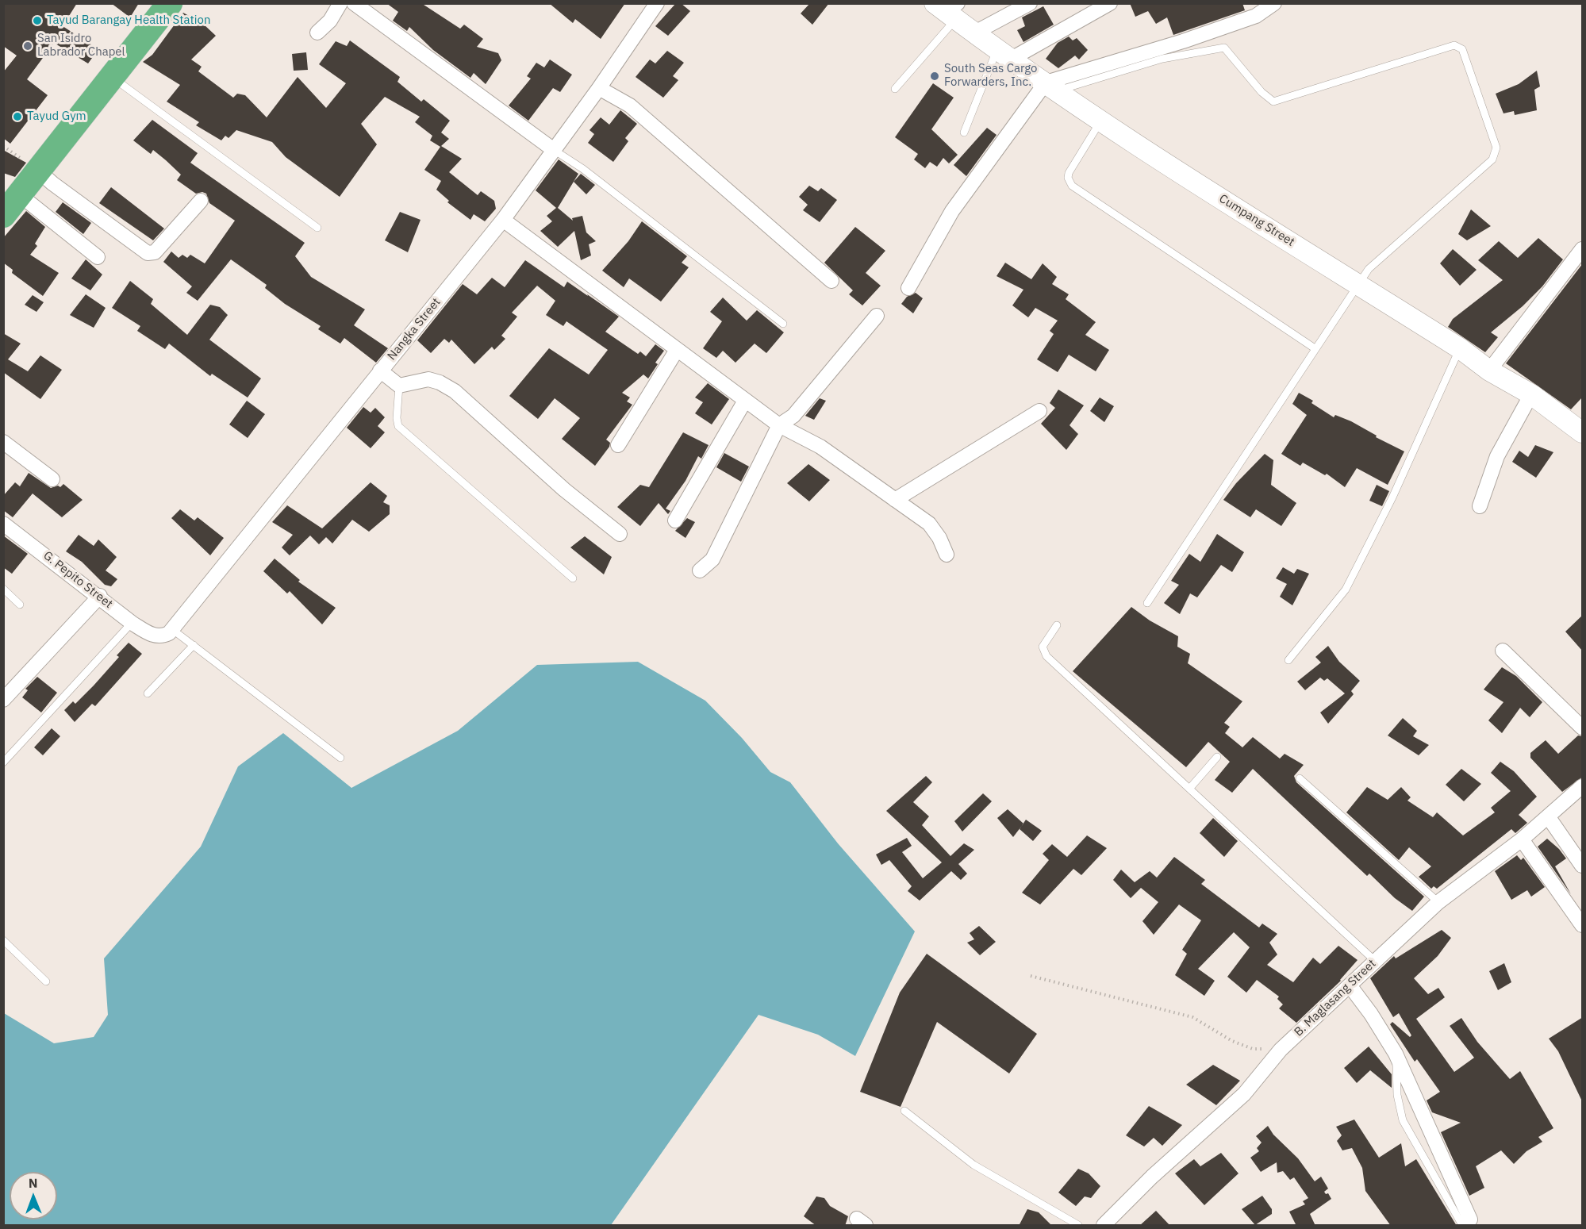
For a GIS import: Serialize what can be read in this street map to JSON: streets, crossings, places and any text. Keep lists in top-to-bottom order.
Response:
{
  "streets": {
    "street": [
      "Cumpang Street",
      "Nangka Street",
      "G. Pepito Street",
      "B. Maglasang Street"
    ]
  },
  "crossings": [
    ["Nangka Street", "G. Pepito Street"]
  ],
  "places": [
    "Tayud Barangay Health Station",
    "San Isidro Labrador Chapel",
    "South Seas Cargo Forwarders, Inc.",
    "Tayud Gym"
  ],
  "north": "top"
}
